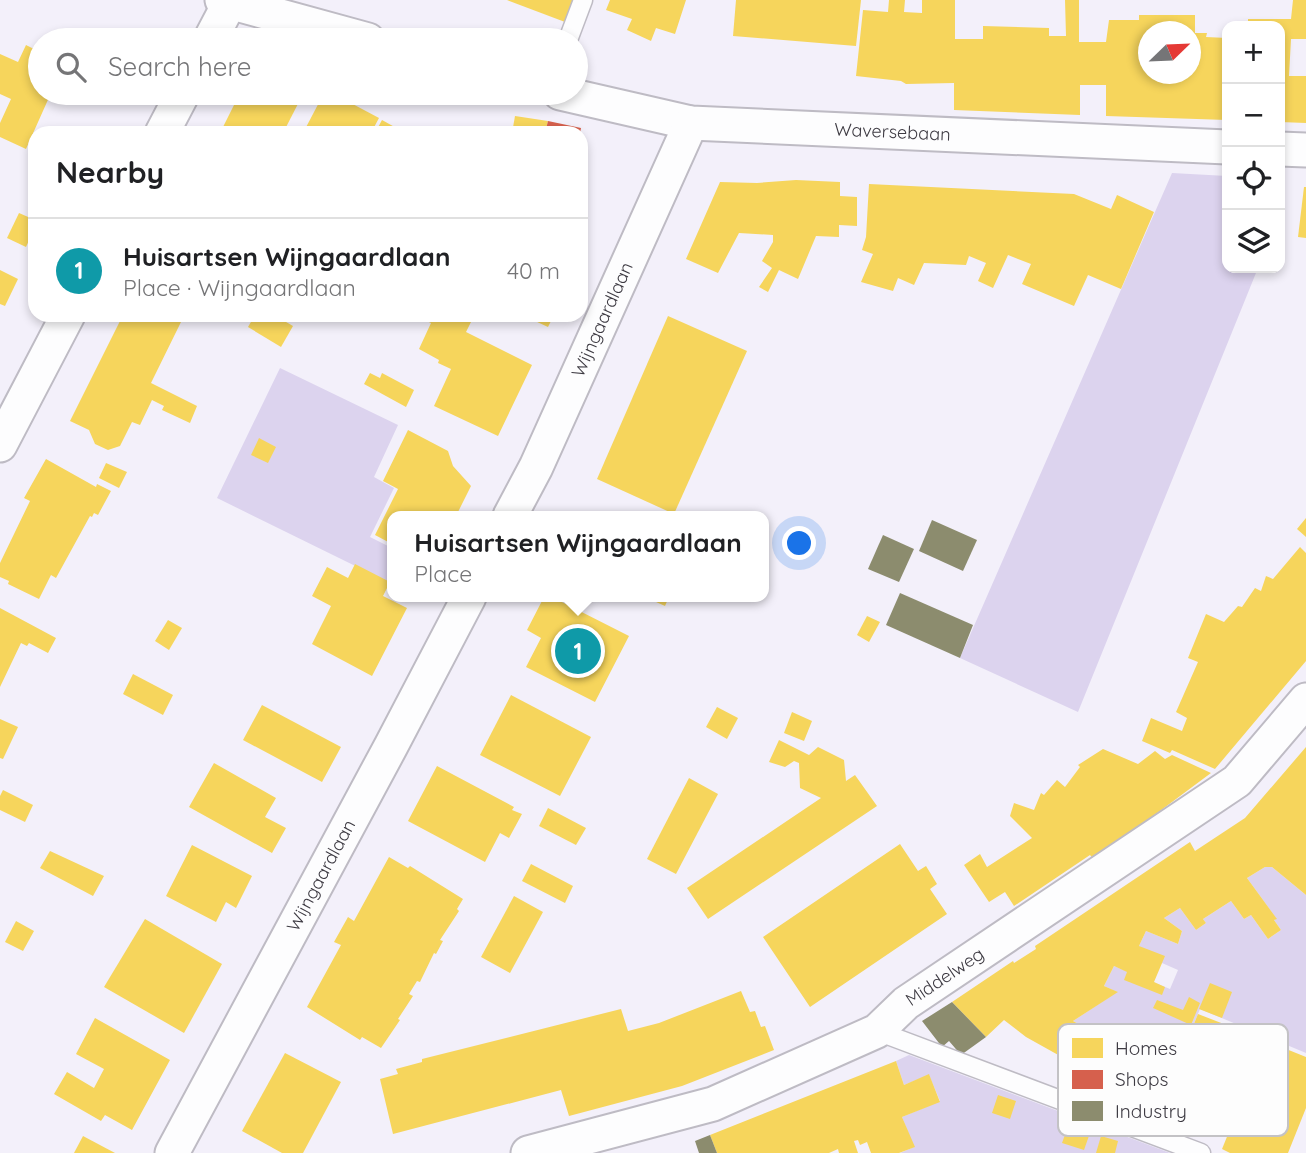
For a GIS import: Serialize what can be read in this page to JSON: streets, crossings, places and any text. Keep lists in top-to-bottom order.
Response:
{
  "streets": {
    "street": ["Waversebaan", "Wijngaardlaan", "Middelweg"]
  },
  "crossings": [
    ["Waversebaan", "Wijngaardlaan"]
  ],
  "legend": ["Homes", "Shops", "Industry"],
  "north": "top right",
  "page": {
    "map_buttons": ["+", "−"],
    "search": "Search here",
    "heading": "Nearby",
    "list": [
      {
        "mark": "1",
        "name": "Huisartsen Wijngaardlaan",
        "note": "Place · Wijngaardlaan",
        "value": "40 m"
      }
    ],
    "popup": ["Huisartsen Wijngaardlaan", "Place"],
    "pins": "1"
  }
}
